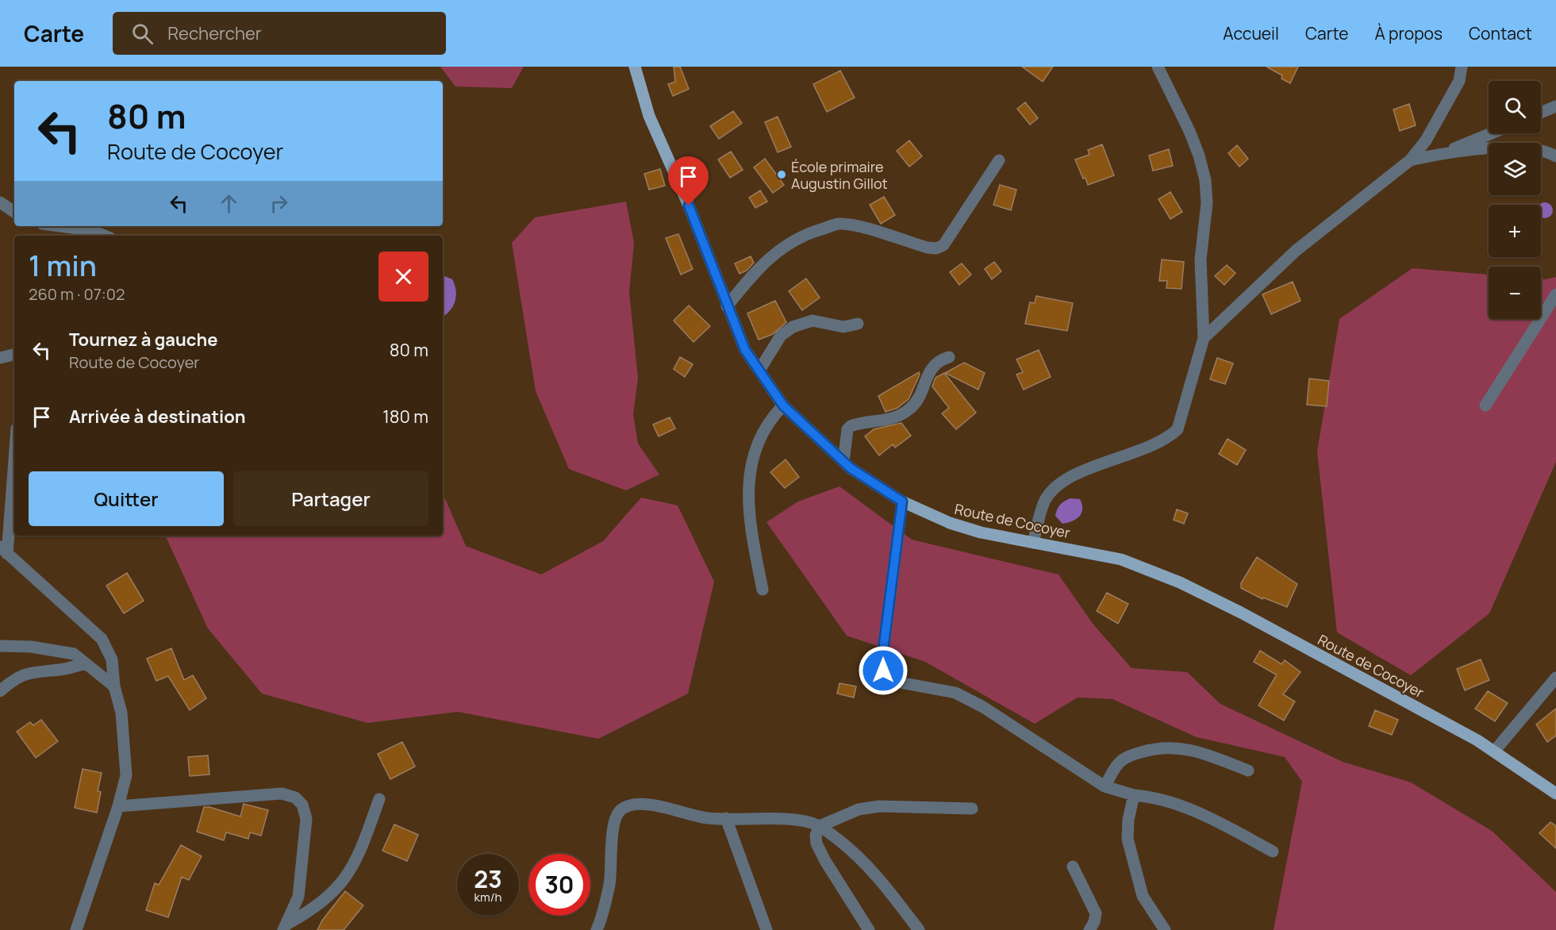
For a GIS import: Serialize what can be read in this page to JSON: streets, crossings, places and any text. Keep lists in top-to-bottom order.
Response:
{
  "streets": {
    "main road": ["Route de Cocoyer"]
  },
  "places": ["École primaire Augustin Gillot"],
  "page": {
    "header": "Carte",
    "search": "Rechercher",
    "nav": [
      "Accueil",
      "Carte",
      "À propos",
      "Contact"
    ],
    "map_buttons": ["+", "−"],
    "turn": ["80 m", "Route de Cocoyer"],
    "heading": ["1 min", "260 m · 07:02"],
    "list": [
      {
        "name": "Tournez à gauche",
        "note": "Route de Cocoyer",
        "value": "80 m"
      },
      {
        "name": "Arrivée à destination",
        "value": "180 m"
      }
    ],
    "buttons": ["Quitter", "Partager"],
    "speed": "23 km/h",
    "limit": "30"
  }
}
